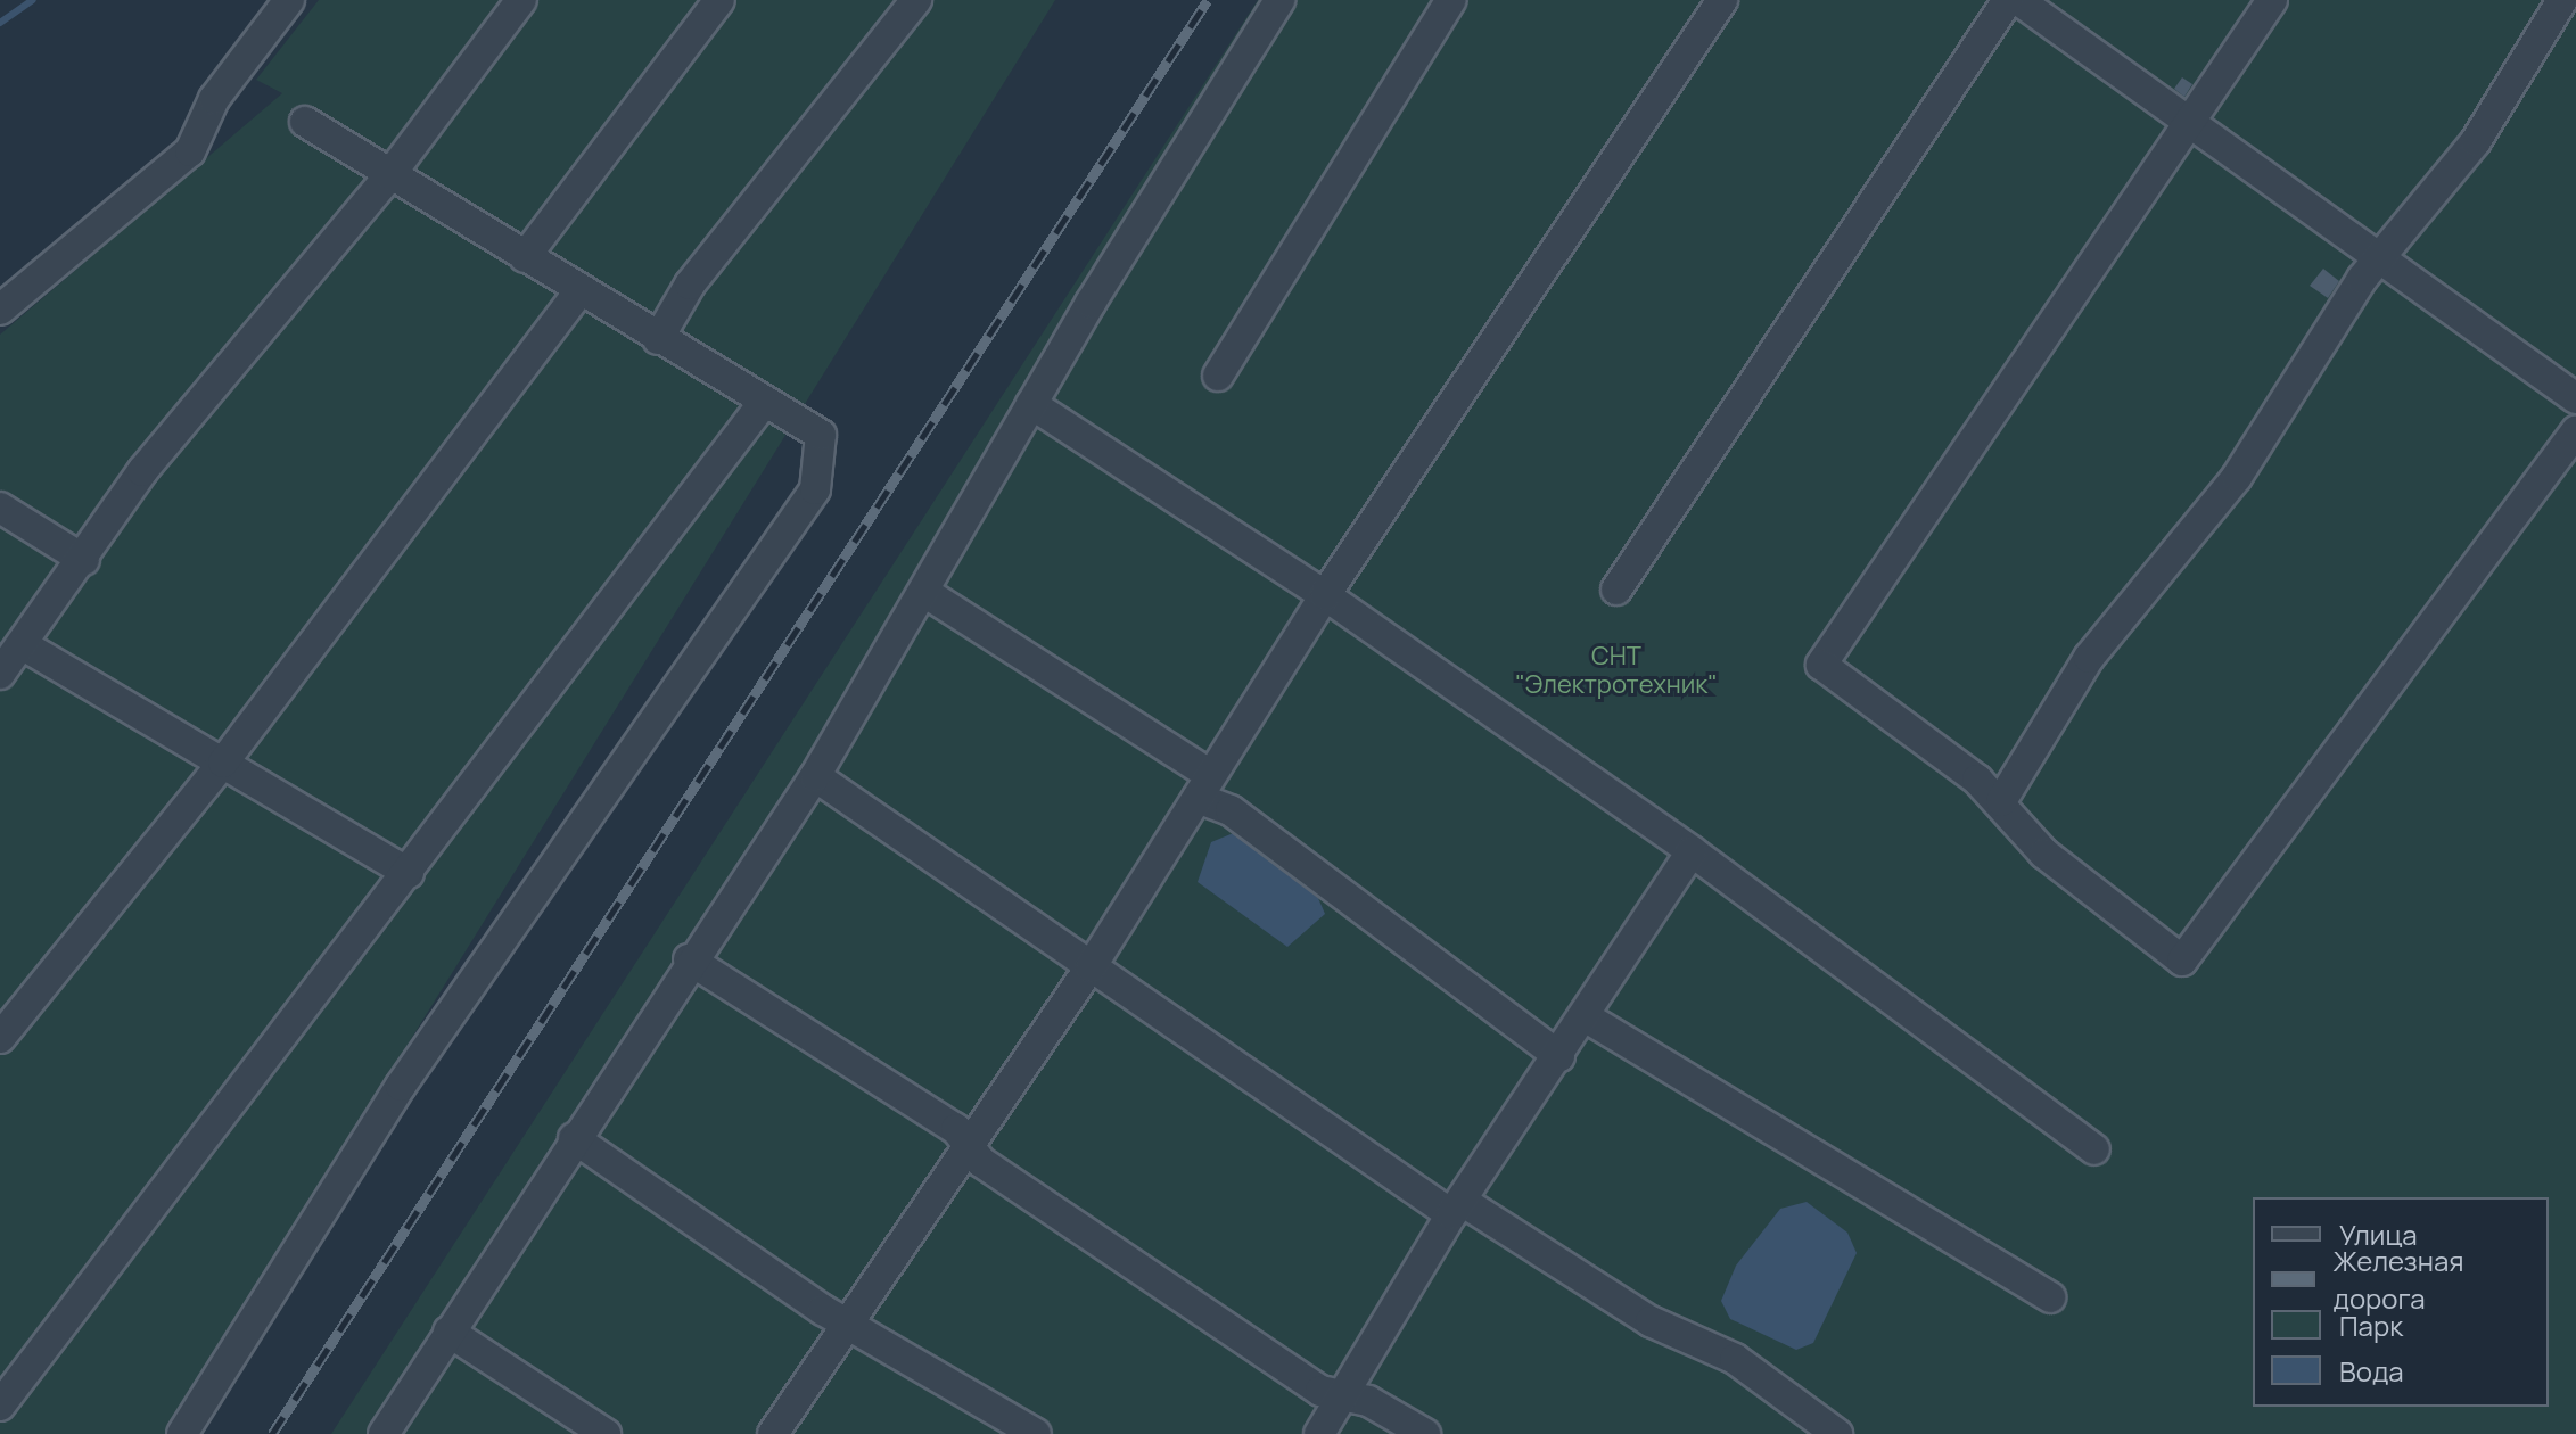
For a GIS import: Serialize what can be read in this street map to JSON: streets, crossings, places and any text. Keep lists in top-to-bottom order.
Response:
{
  "parks": ["СНТ \"Электротехник\""],
  "legend": [
    "Улица",
    "Железная дорога",
    "Парк",
    "Вода"
  ]
}
